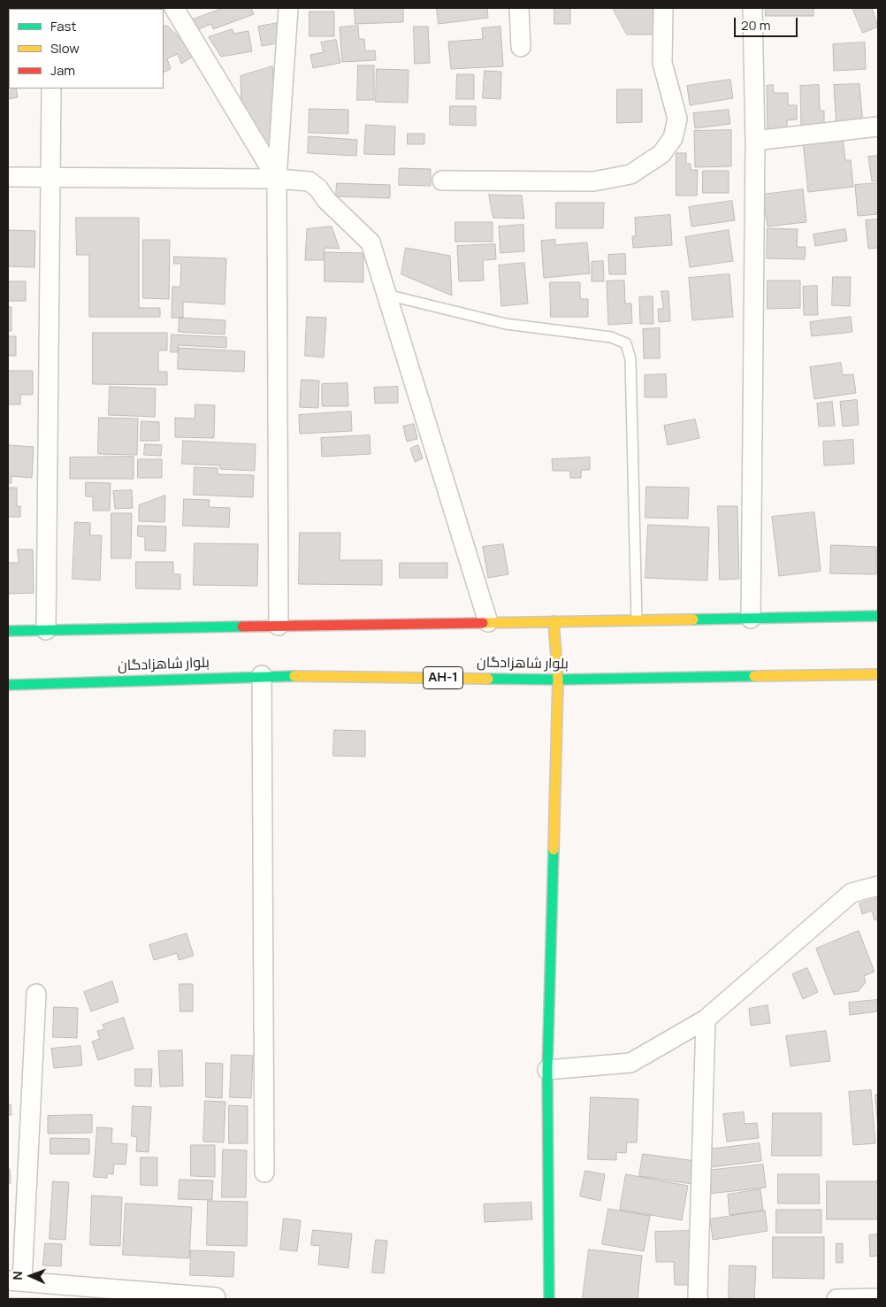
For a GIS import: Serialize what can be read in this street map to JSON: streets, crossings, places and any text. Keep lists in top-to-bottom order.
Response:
{
  "streets": {
    "main road": ["بلوار شاهزادگان", "AH-1"]
  },
  "legend": ["Fast", "Slow", "Jam"],
  "scale_bar": "20 m",
  "north": "left"
}
